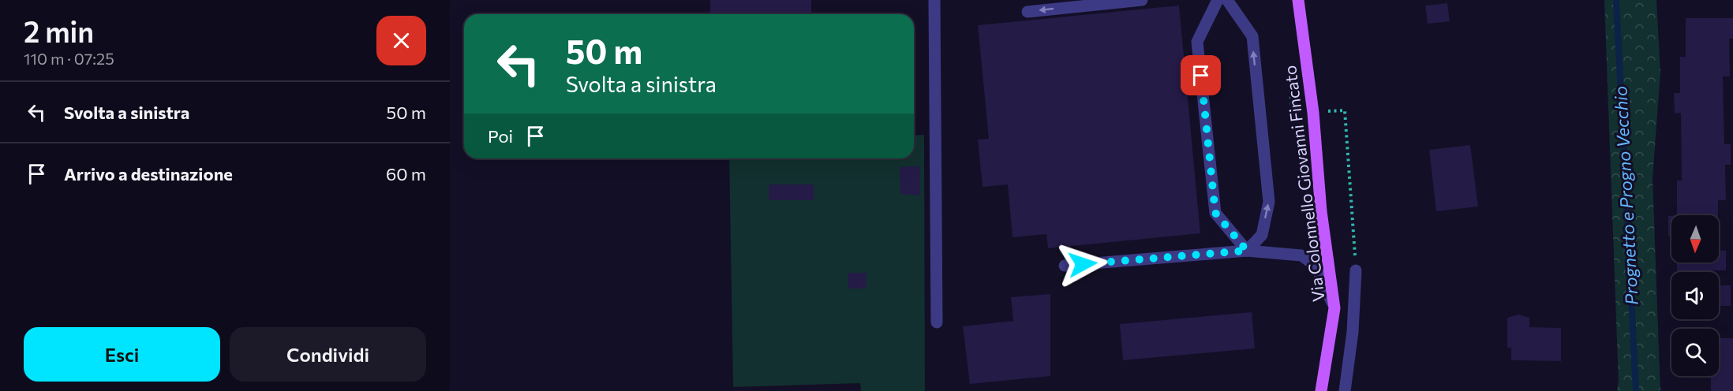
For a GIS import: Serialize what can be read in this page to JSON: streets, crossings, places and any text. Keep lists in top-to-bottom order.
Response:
{
  "streets": {
    "main road": ["Via Colonnello Giovanni Fincato"]
  },
  "water": ["Prognetto e Progno Vecchio"],
  "north": "bottom",
  "page": {
    "heading": ["2 min", "110 m · 07:25"],
    "turn": ["50 m", "Svolta a sinistra"],
    "list": [
      {
        "name": "Svolta a sinistra",
        "value": "50 m"
      },
      {
        "name": "Arrivo a destinazione",
        "value": "60 m"
      }
    ],
    "then": "Poi",
    "buttons": ["Esci", "Condividi"]
  }
}
